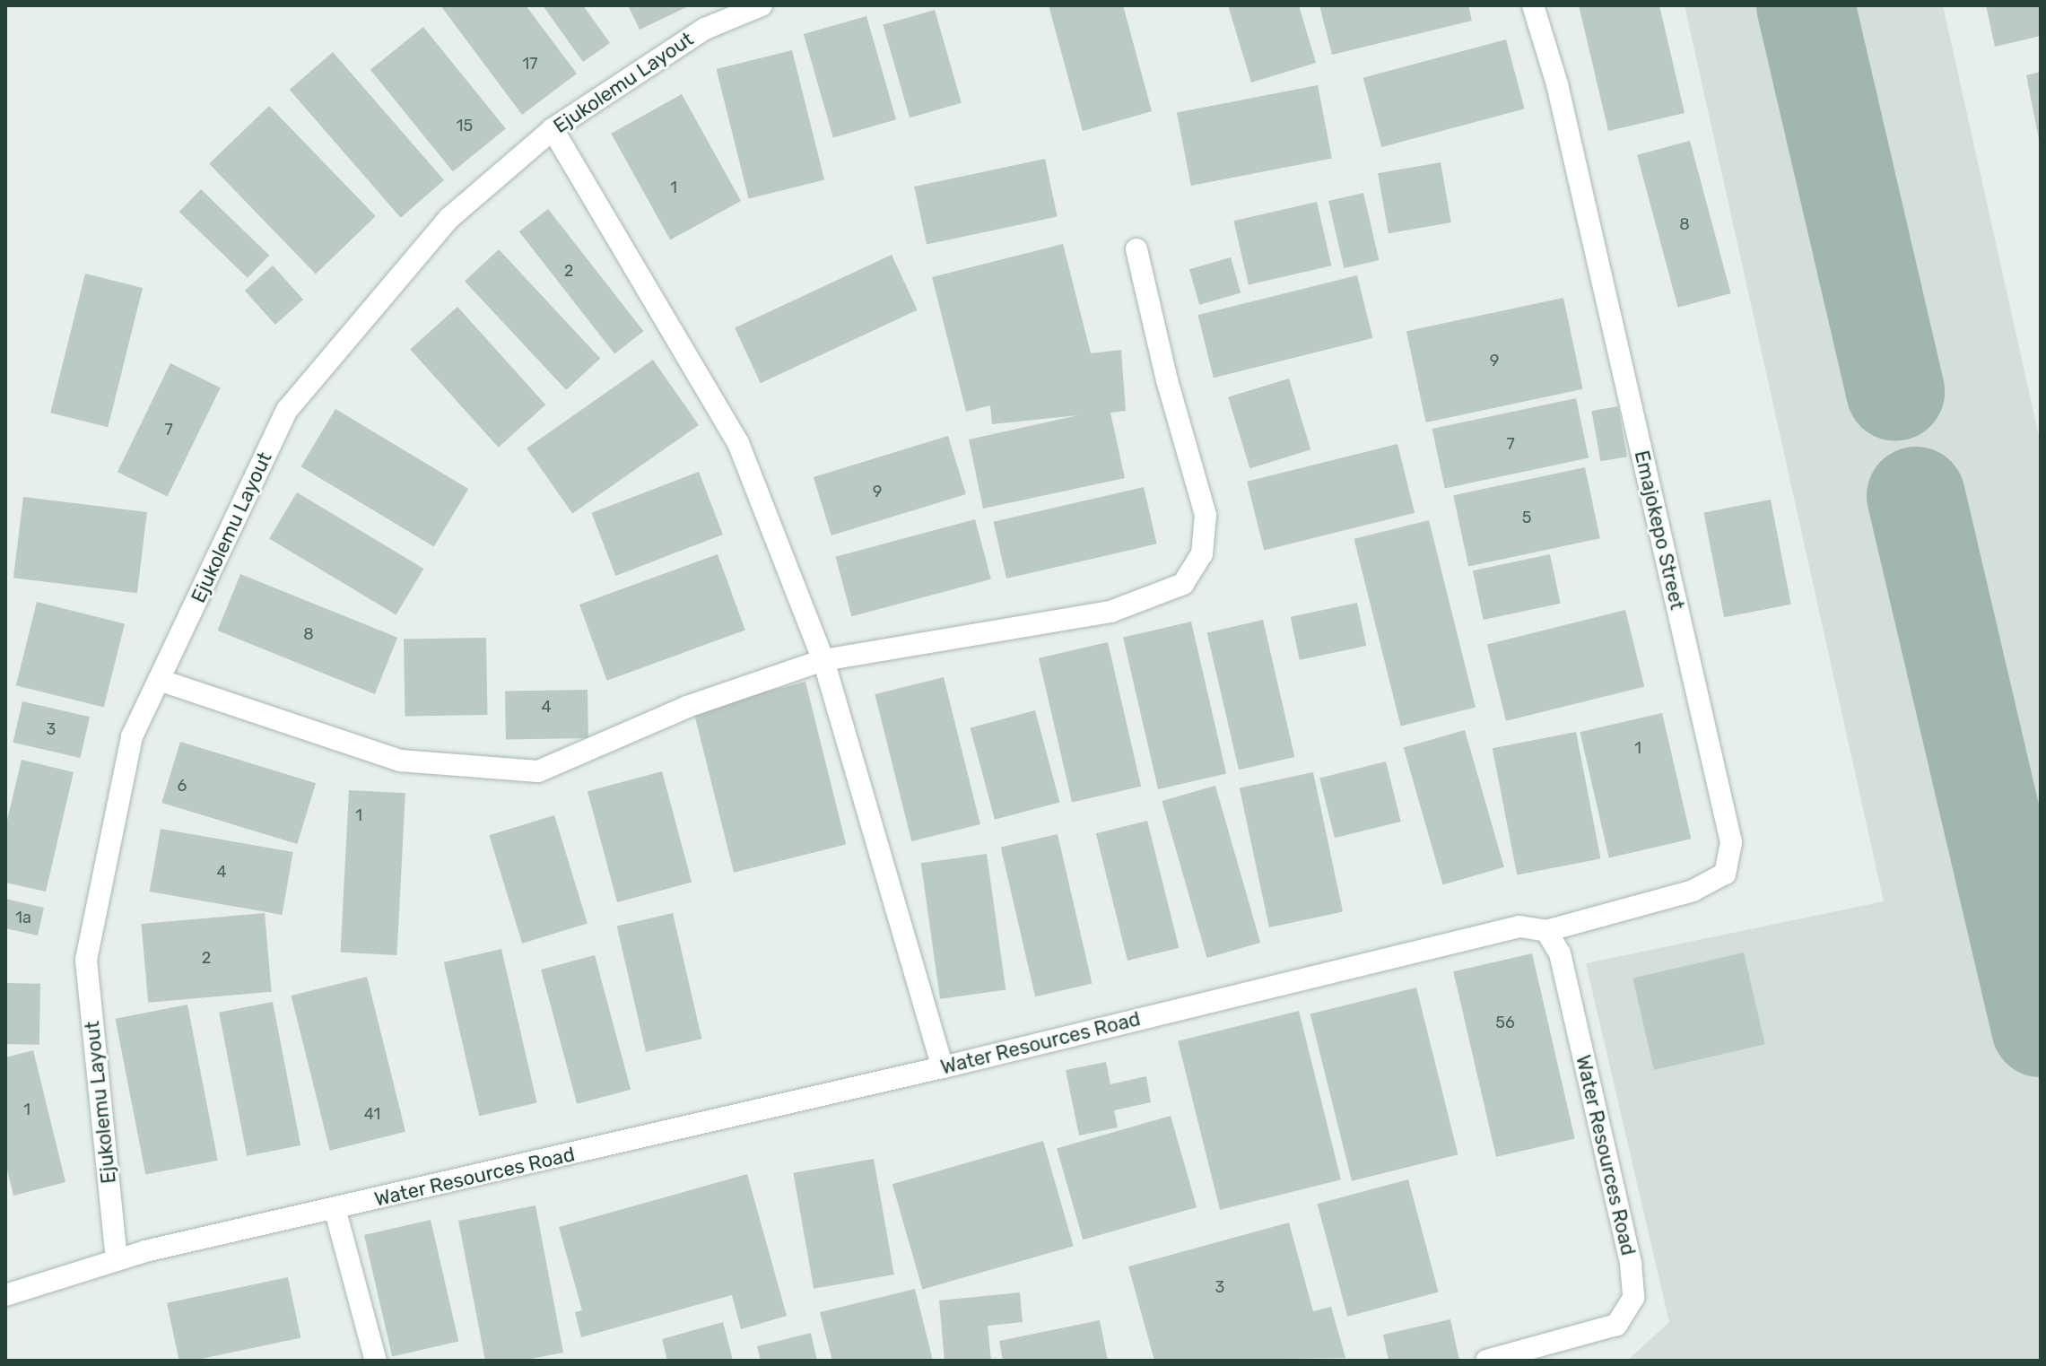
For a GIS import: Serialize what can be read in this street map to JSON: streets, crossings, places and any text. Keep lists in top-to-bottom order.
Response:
{
  "streets": {
    "street": ["Ejukolemu Layout", "Emajokepo Street", "Water Resources Road"]
  },
  "crossings": [
    ["Ejukolemu Layout", "Water Resources Road"],
    ["Emajokepo Street", "Water Resources Road"]
  ],
  "house_numbers": [
    "17",
    "15",
    "1",
    "8",
    "2",
    "9",
    "7",
    "7",
    "9",
    "5",
    "8",
    "4",
    "3",
    "1",
    "6",
    "1",
    "4",
    "1a",
    "2",
    "56",
    "1",
    "41",
    "3"
  ]
}
